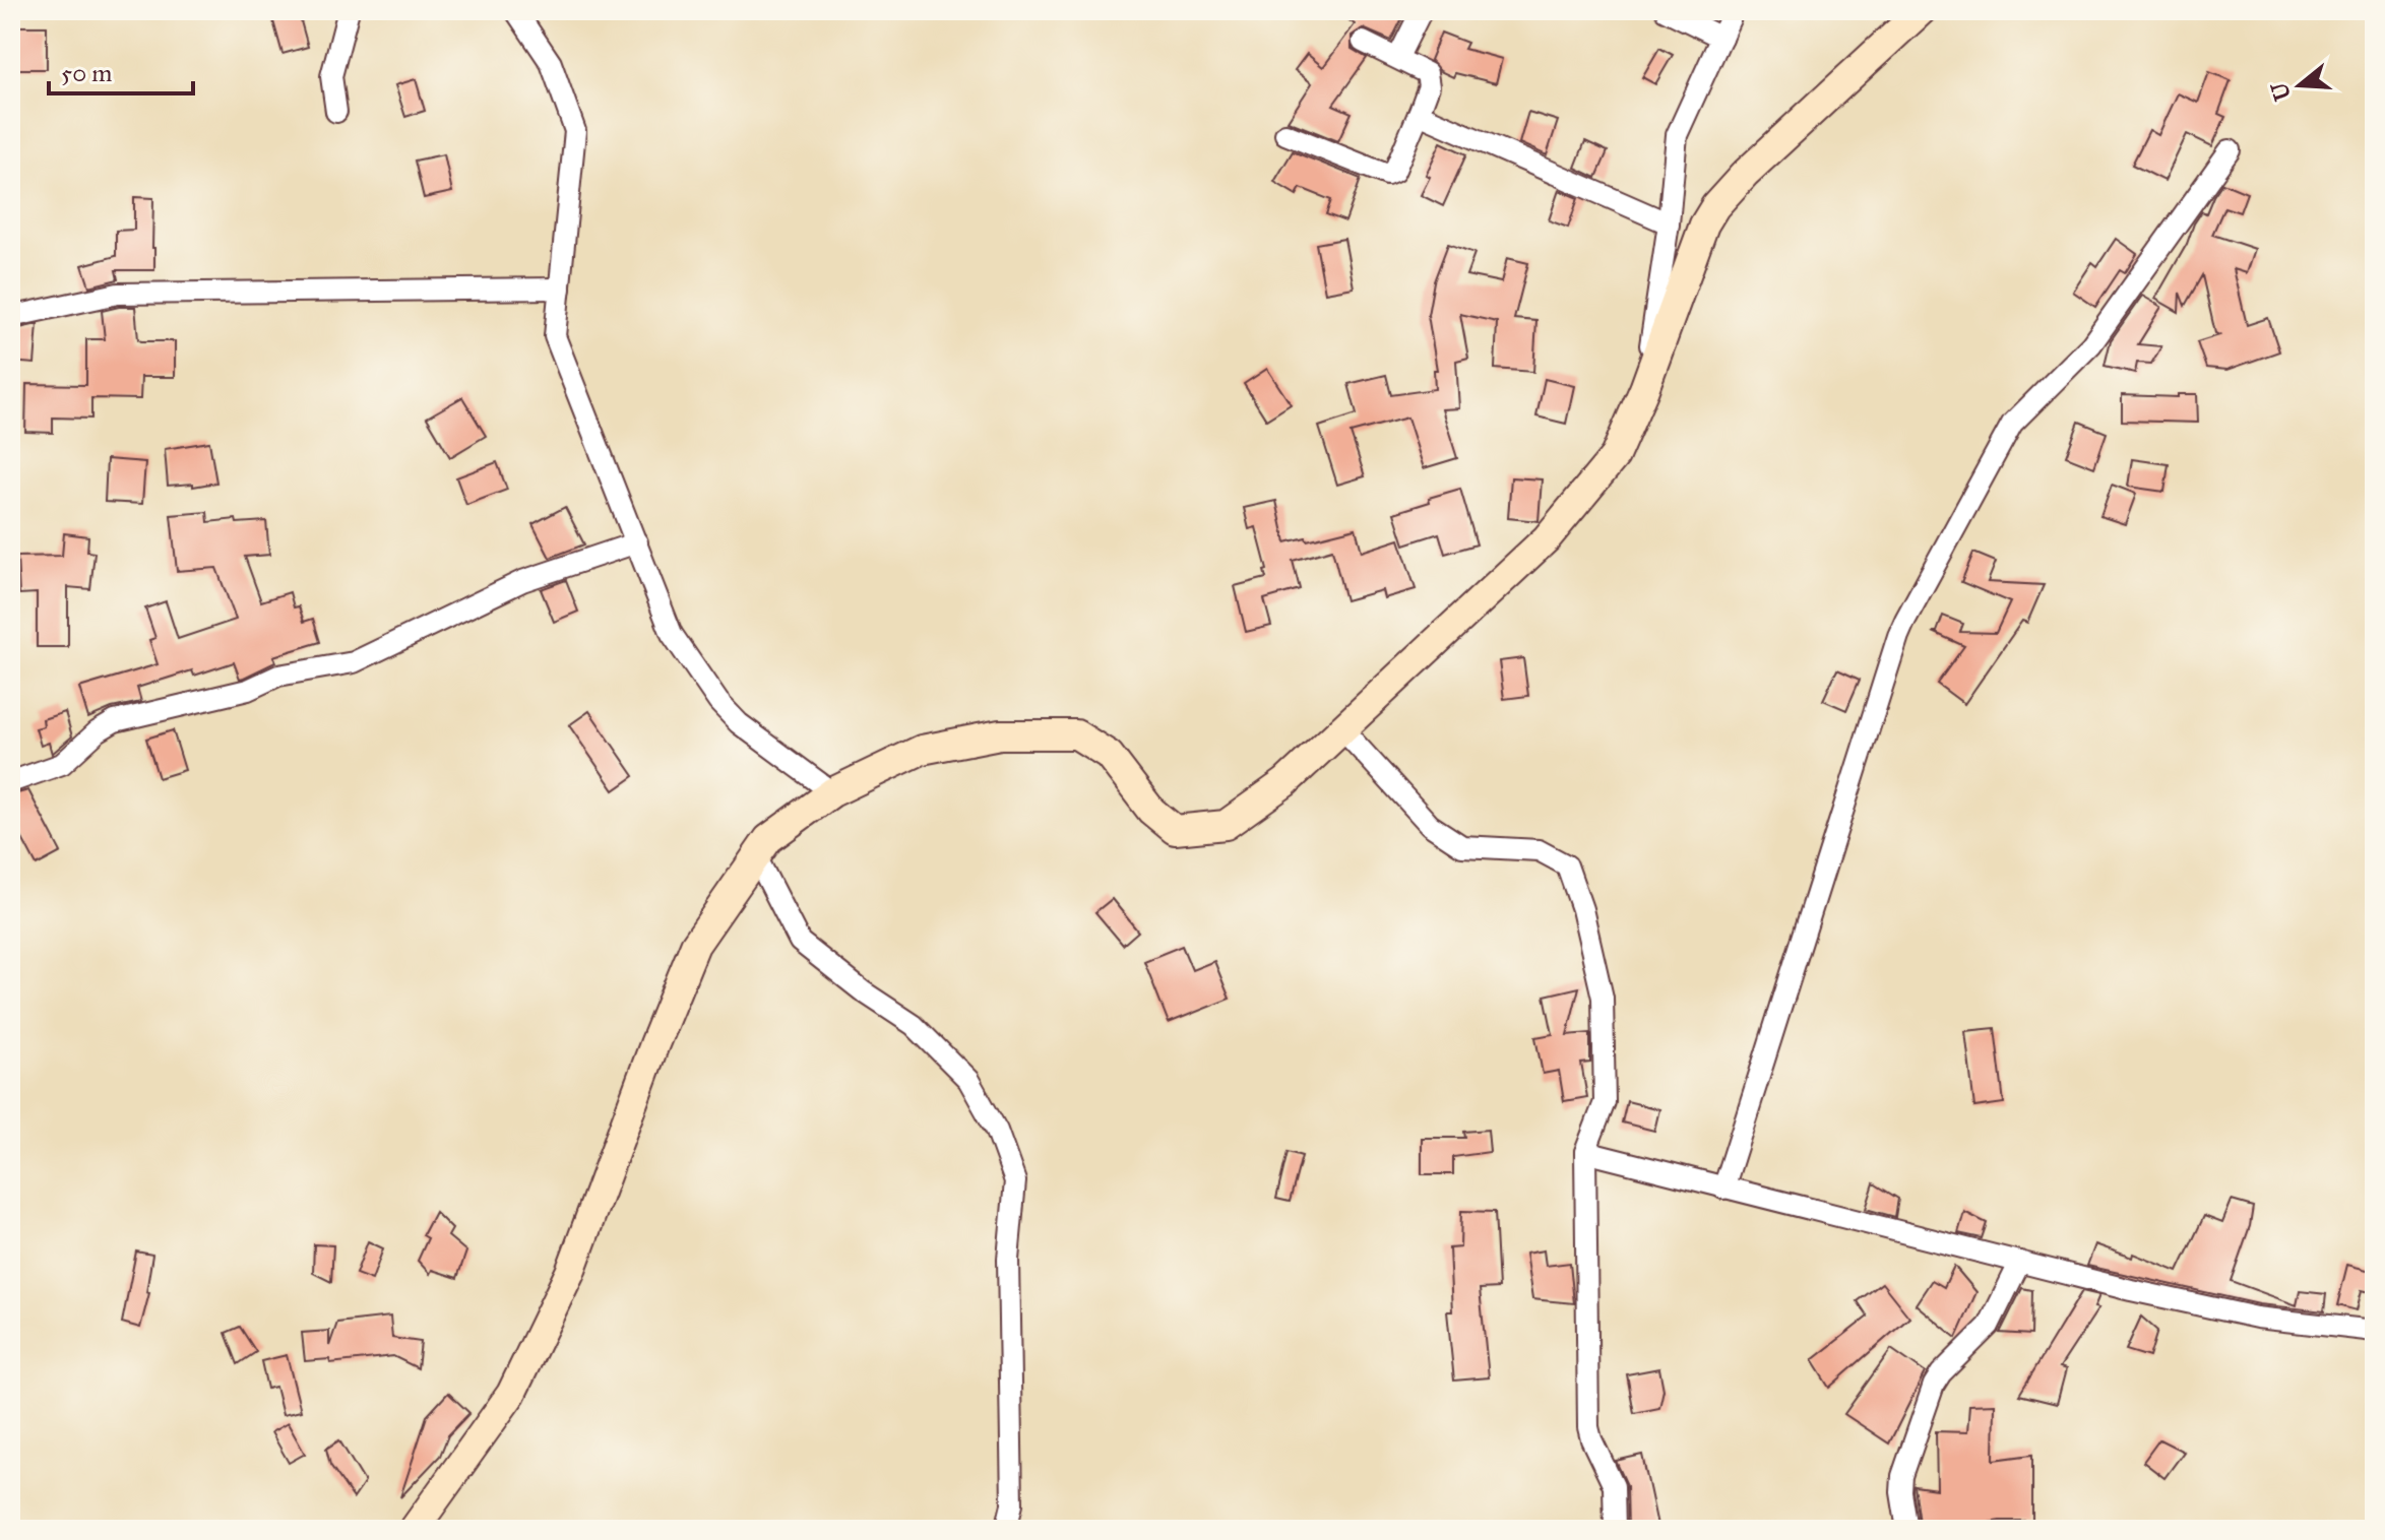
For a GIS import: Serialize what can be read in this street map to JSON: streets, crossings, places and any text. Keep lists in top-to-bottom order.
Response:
{
  "scale_bar": "50 m",
  "north": "left"
}
